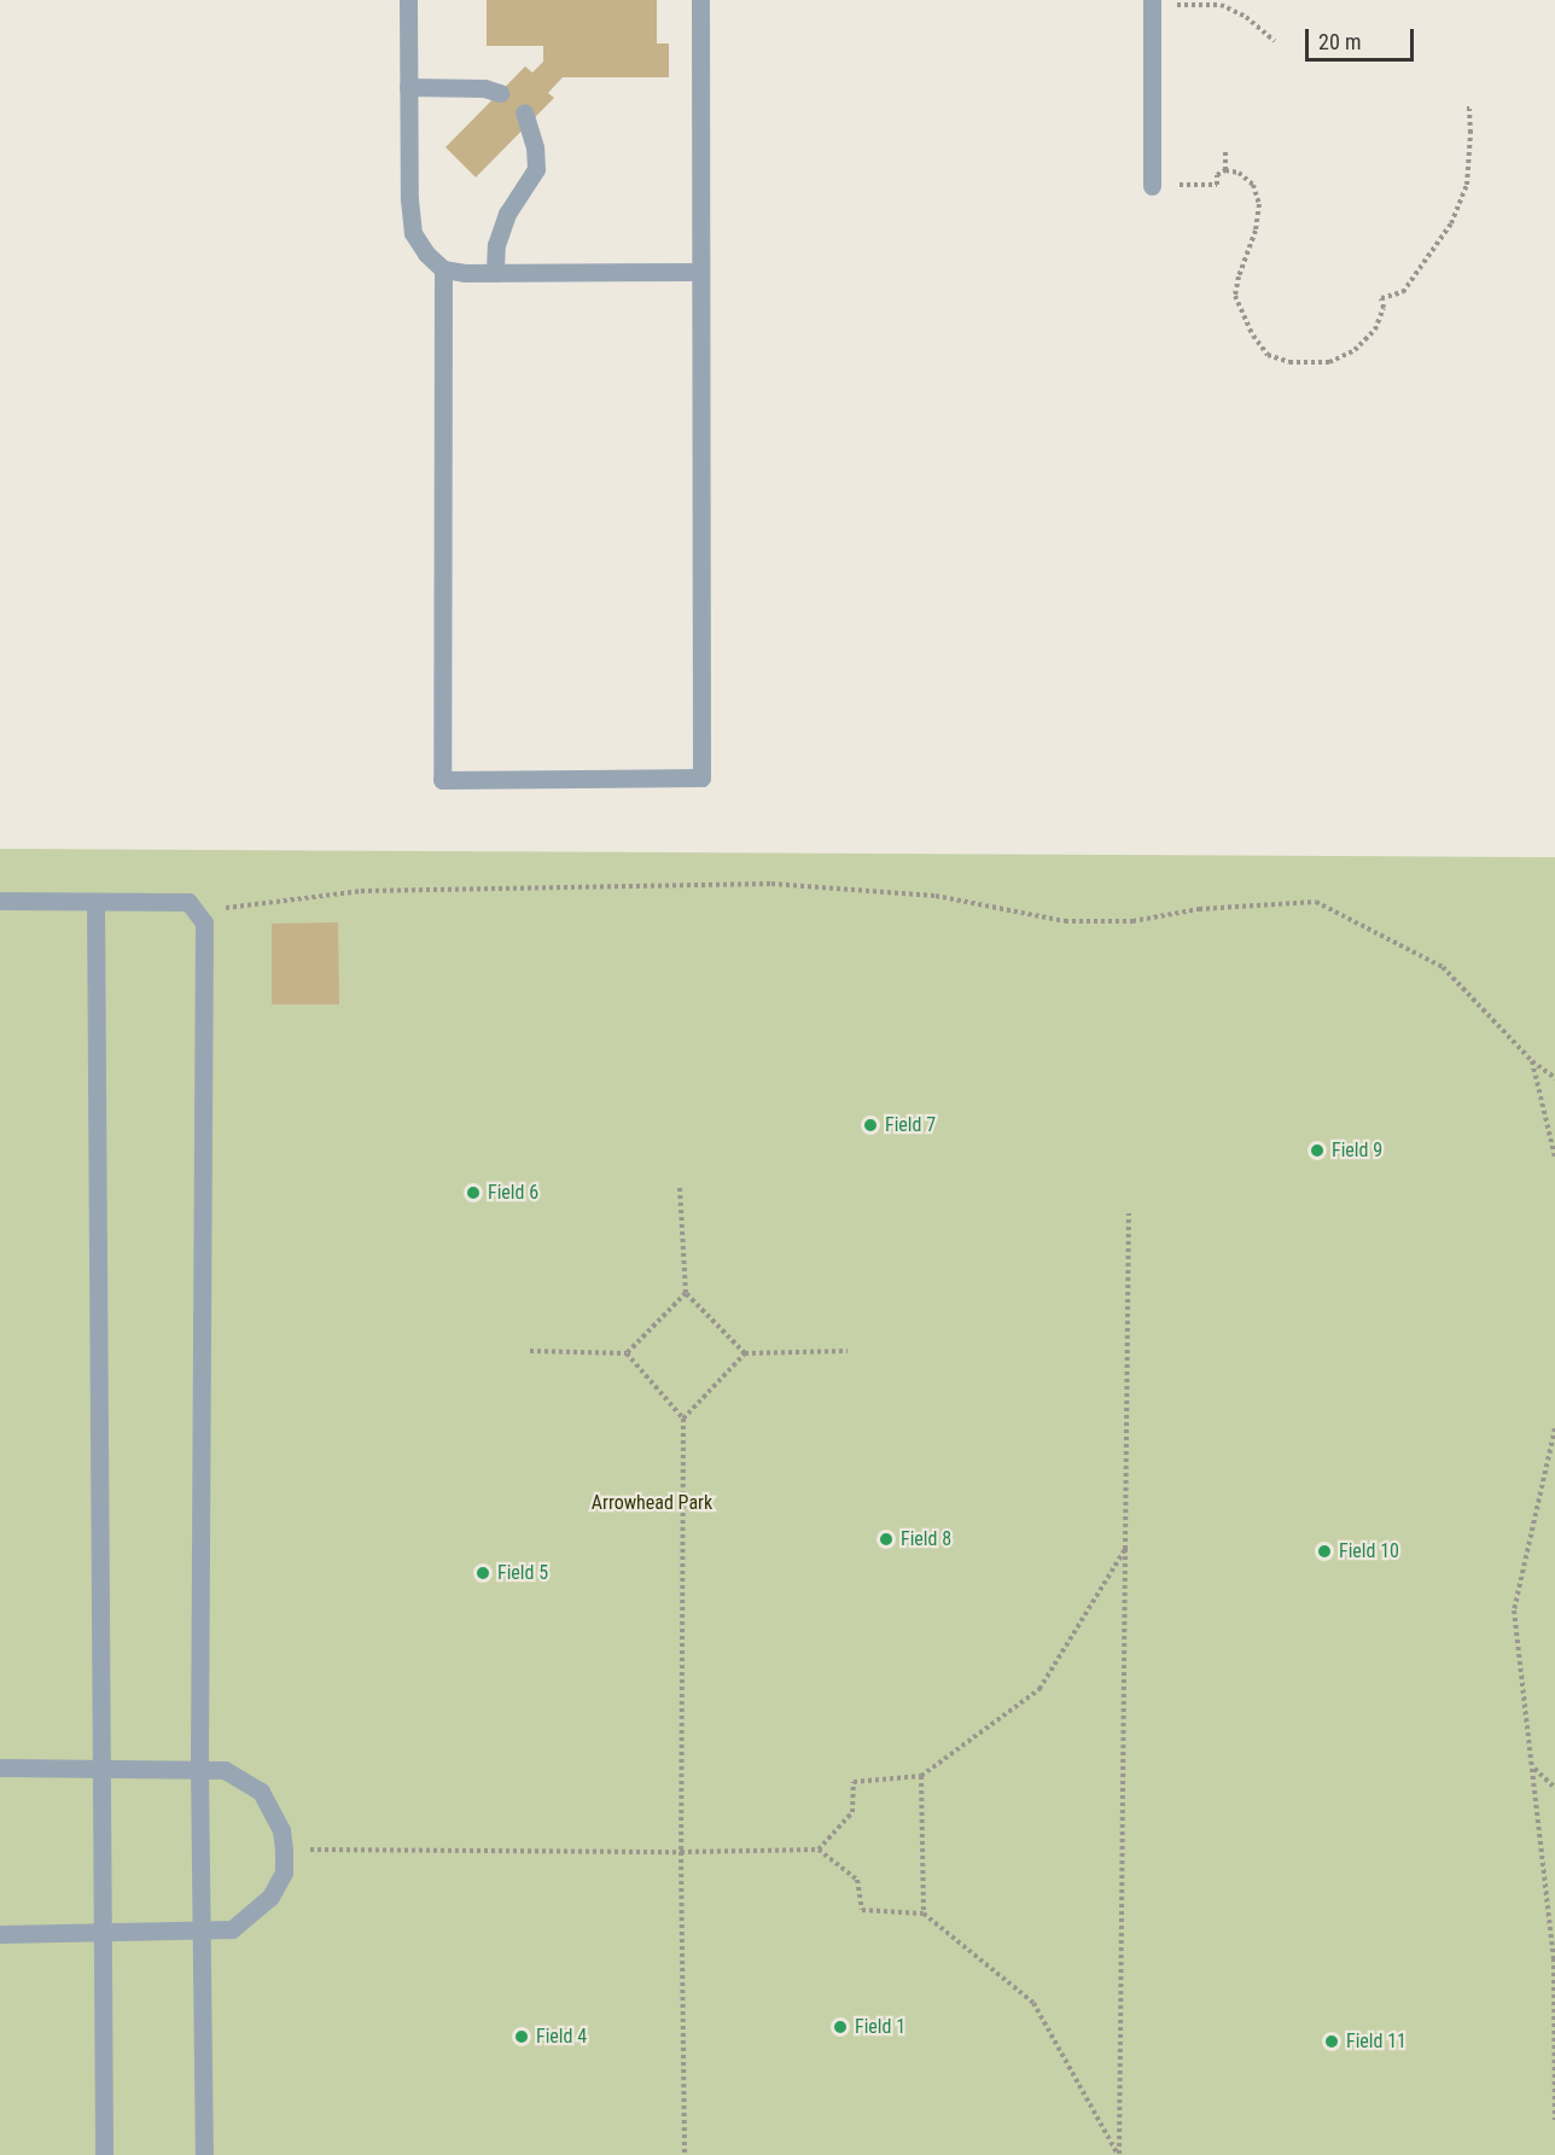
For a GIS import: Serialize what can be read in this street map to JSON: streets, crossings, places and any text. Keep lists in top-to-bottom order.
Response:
{
  "parks": ["Arrowhead Park"],
  "places": [
    "Field 7",
    "Field 9",
    "Field 6",
    "Field 8",
    "Field 10",
    "Field 5",
    "Field 1",
    "Field 4",
    "Field 11"
  ],
  "scale_bar": "20 m"
}
